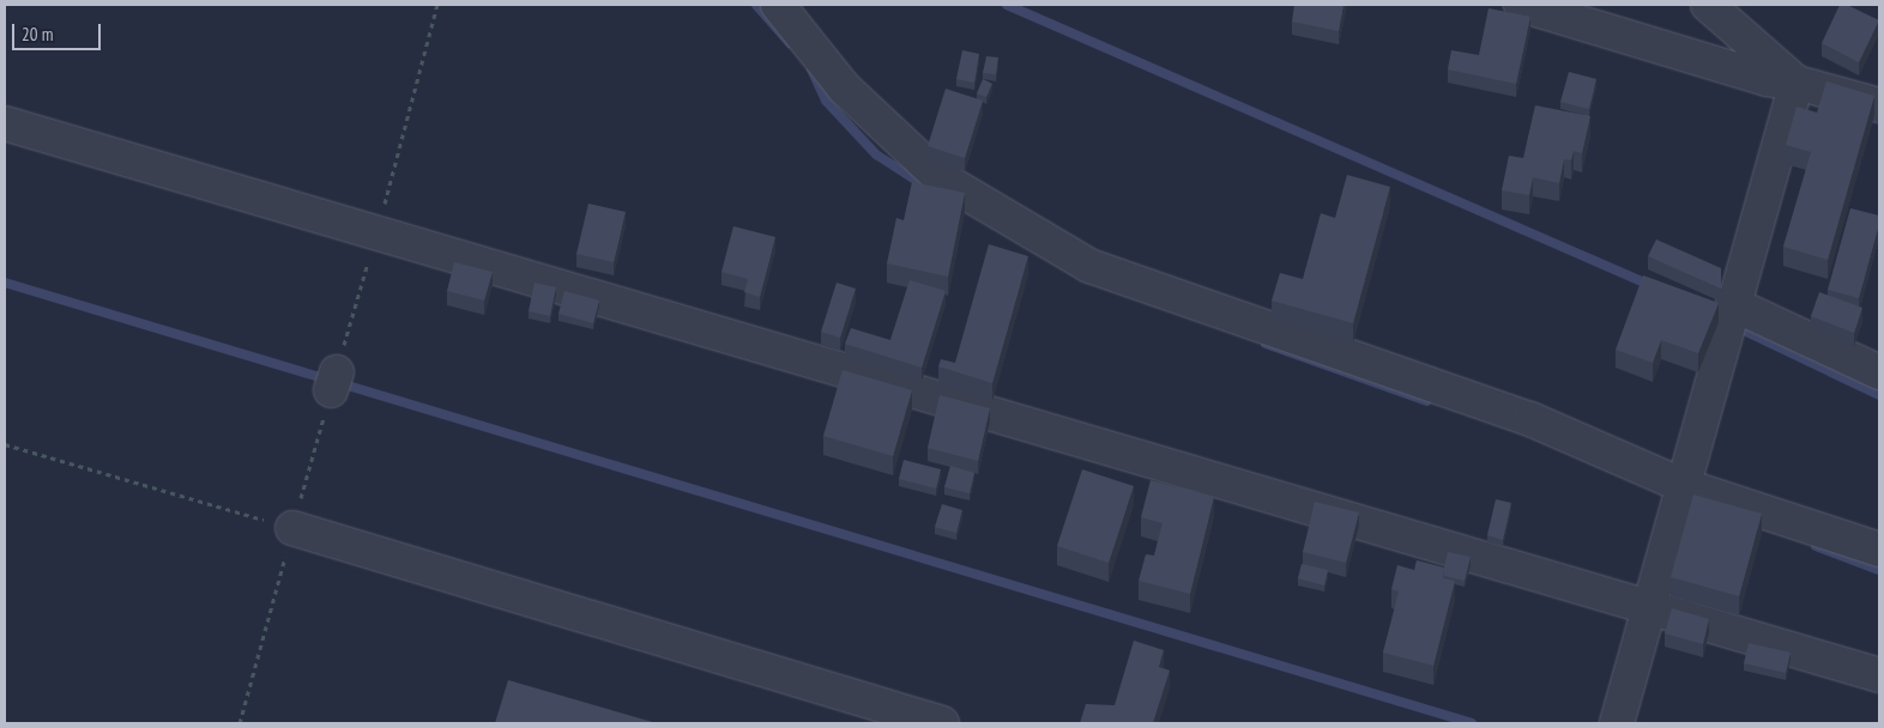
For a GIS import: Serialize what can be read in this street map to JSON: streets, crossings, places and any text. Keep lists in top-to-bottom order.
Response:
{
  "scale_bar": "20 m"
}
